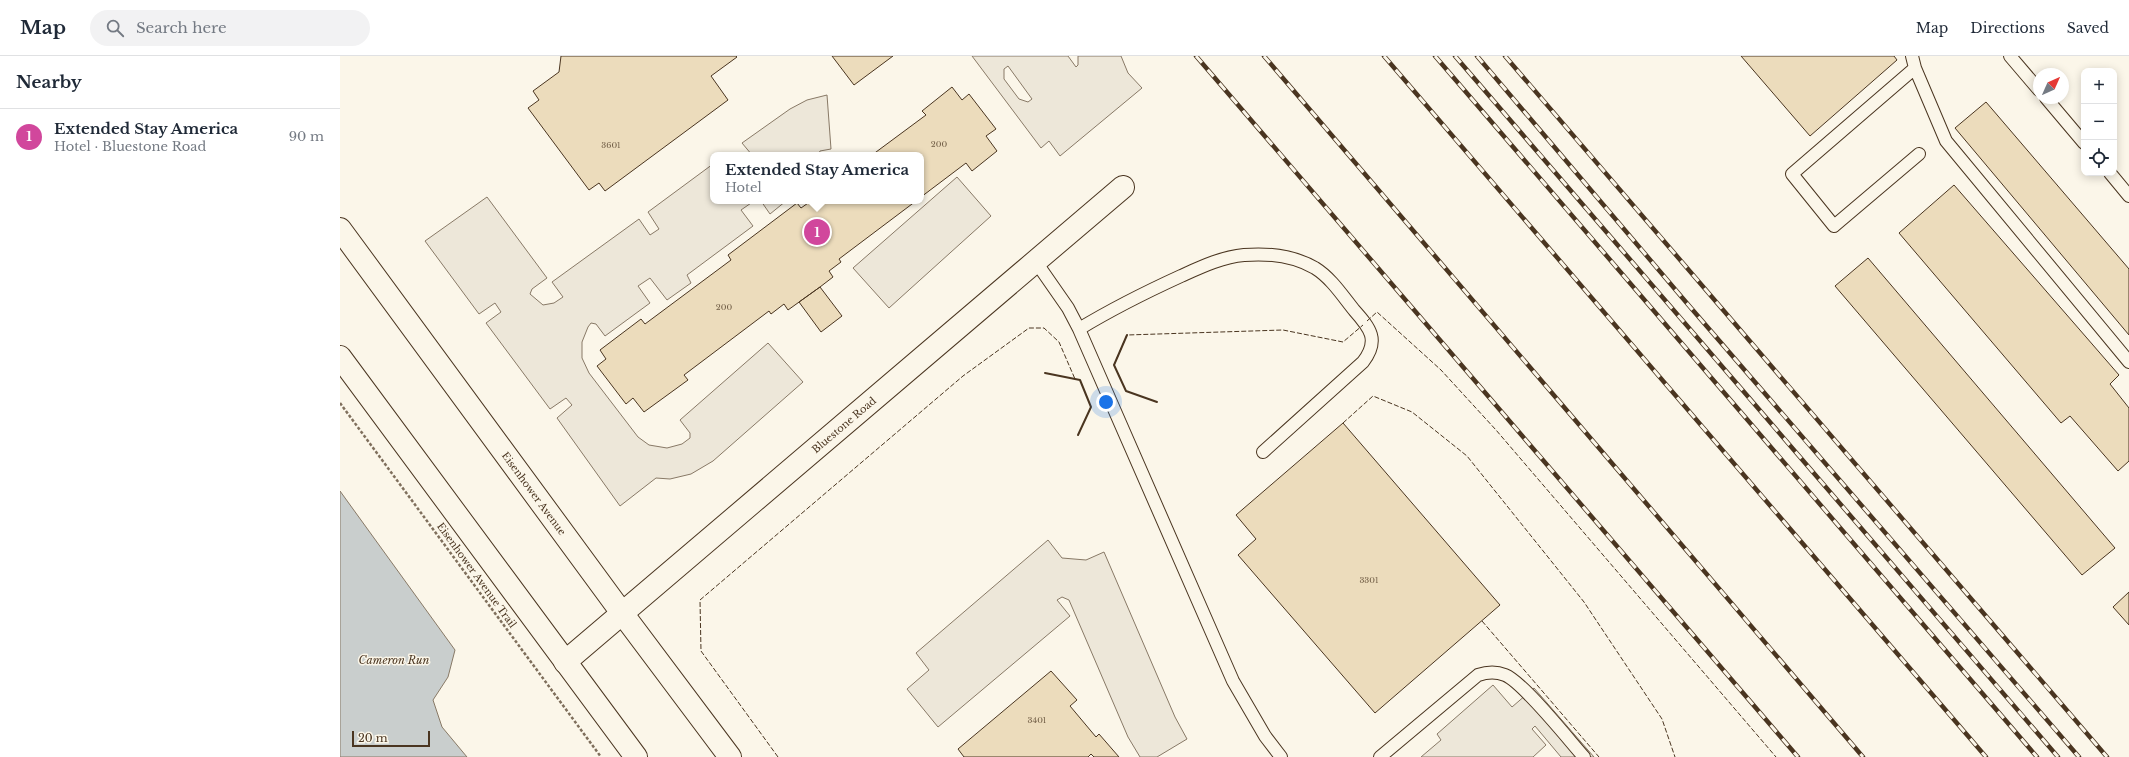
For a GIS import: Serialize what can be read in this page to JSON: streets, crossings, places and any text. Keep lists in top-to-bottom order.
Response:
{
  "streets": {
    "main road": ["Bluestone Road", "Eisenhower Avenue"],
    "path": ["Eisenhower Avenue Trail"]
  },
  "crossings": [
    ["Bluestone Road", "Eisenhower Avenue"]
  ],
  "water": ["Cameron Run"],
  "house_numbers": [
    "200",
    "3601",
    "200",
    "3301",
    "3401"
  ],
  "scale_bar": "20 m",
  "north": "top right",
  "page": {
    "header": "Map",
    "search": "Search here",
    "nav": ["Map", "Directions", "Saved"],
    "heading": "Nearby",
    "map_buttons": ["+", "−"],
    "list": [
      {
        "mark": "1",
        "name": "Extended Stay America",
        "note": "Hotel · Bluestone Road",
        "value": "90 m"
      }
    ],
    "popup": ["Extended Stay America", "Hotel"],
    "pins": "1",
    "scale": "20 m"
  }
}
